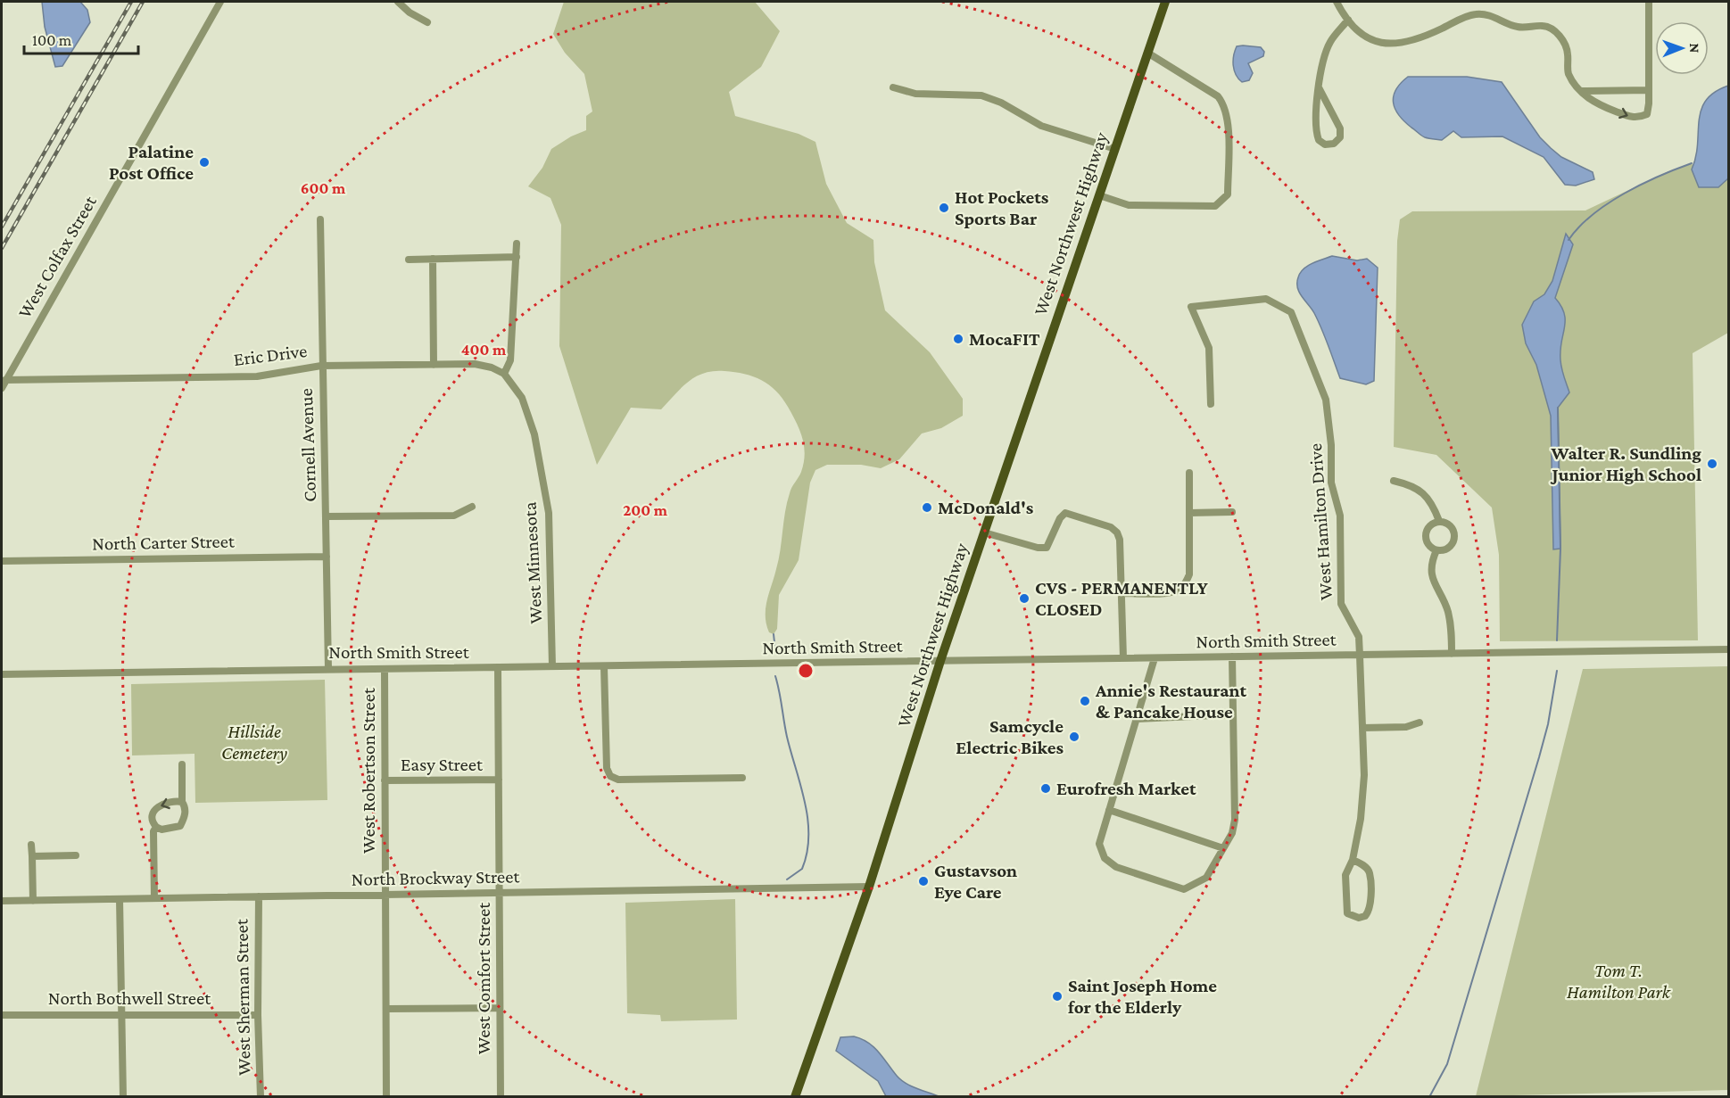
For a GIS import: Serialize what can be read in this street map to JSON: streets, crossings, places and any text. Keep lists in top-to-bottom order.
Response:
{
  "streets": {
    "main road": ["West Northwest Highway"],
    "street": [
      "West Colfax Street",
      "Eric Drive",
      "Cornell Avenue",
      "West Hamilton Drive",
      "North Carter Street",
      "West Minnesota",
      "North Smith Street",
      "Easy Street",
      "West Robertson Street",
      "North Brockway Street",
      "West Comfort Street",
      "West Sherman Street",
      "North Bothwell Street"
    ]
  },
  "crossings": [
    ["West Northwest Highway", "North Smith Street"],
    ["West Northwest Highway", "North Brockway Street"],
    ["West Colfax Street", "Eric Drive"],
    ["Eric Drive", "Cornell Avenue"],
    ["Eric Drive", "West Minnesota"],
    ["Cornell Avenue", "North Carter Street"],
    ["Cornell Avenue", "North Smith Street"],
    ["West Hamilton Drive", "North Smith Street"],
    ["West Minnesota", "North Smith Street"],
    ["North Smith Street", "West Robertson Street"],
    ["North Smith Street", "West Comfort Street"],
    ["Easy Street", "West Robertson Street"],
    ["Easy Street", "West Comfort Street"],
    ["West Robertson Street", "North Brockway Street"],
    ["North Brockway Street", "West Comfort Street"],
    ["North Brockway Street", "West Sherman Street"],
    ["West Sherman Street", "North Bothwell Street"]
  ],
  "parks": ["Hillside Cemetery", "Tom T. Hamilton Park"],
  "places": [
    "Palatine Post Office",
    "Hot Pockets Sports Bar",
    "MocaFIT",
    "Walter R. Sundling Junior High School",
    "McDonald's",
    "CVS - PERMANENTLY CLOSED",
    "Annie's Restaurant & Pancake House",
    "Samcycle Electric Bikes",
    "Eurofresh Market",
    "Gustavson Eye Care",
    "Saint Joseph Home for the Elderly"
  ],
  "scale_bar": "100 m",
  "north": "right",
  "rings": ["600 m", "400 m", "200 m"]
}
